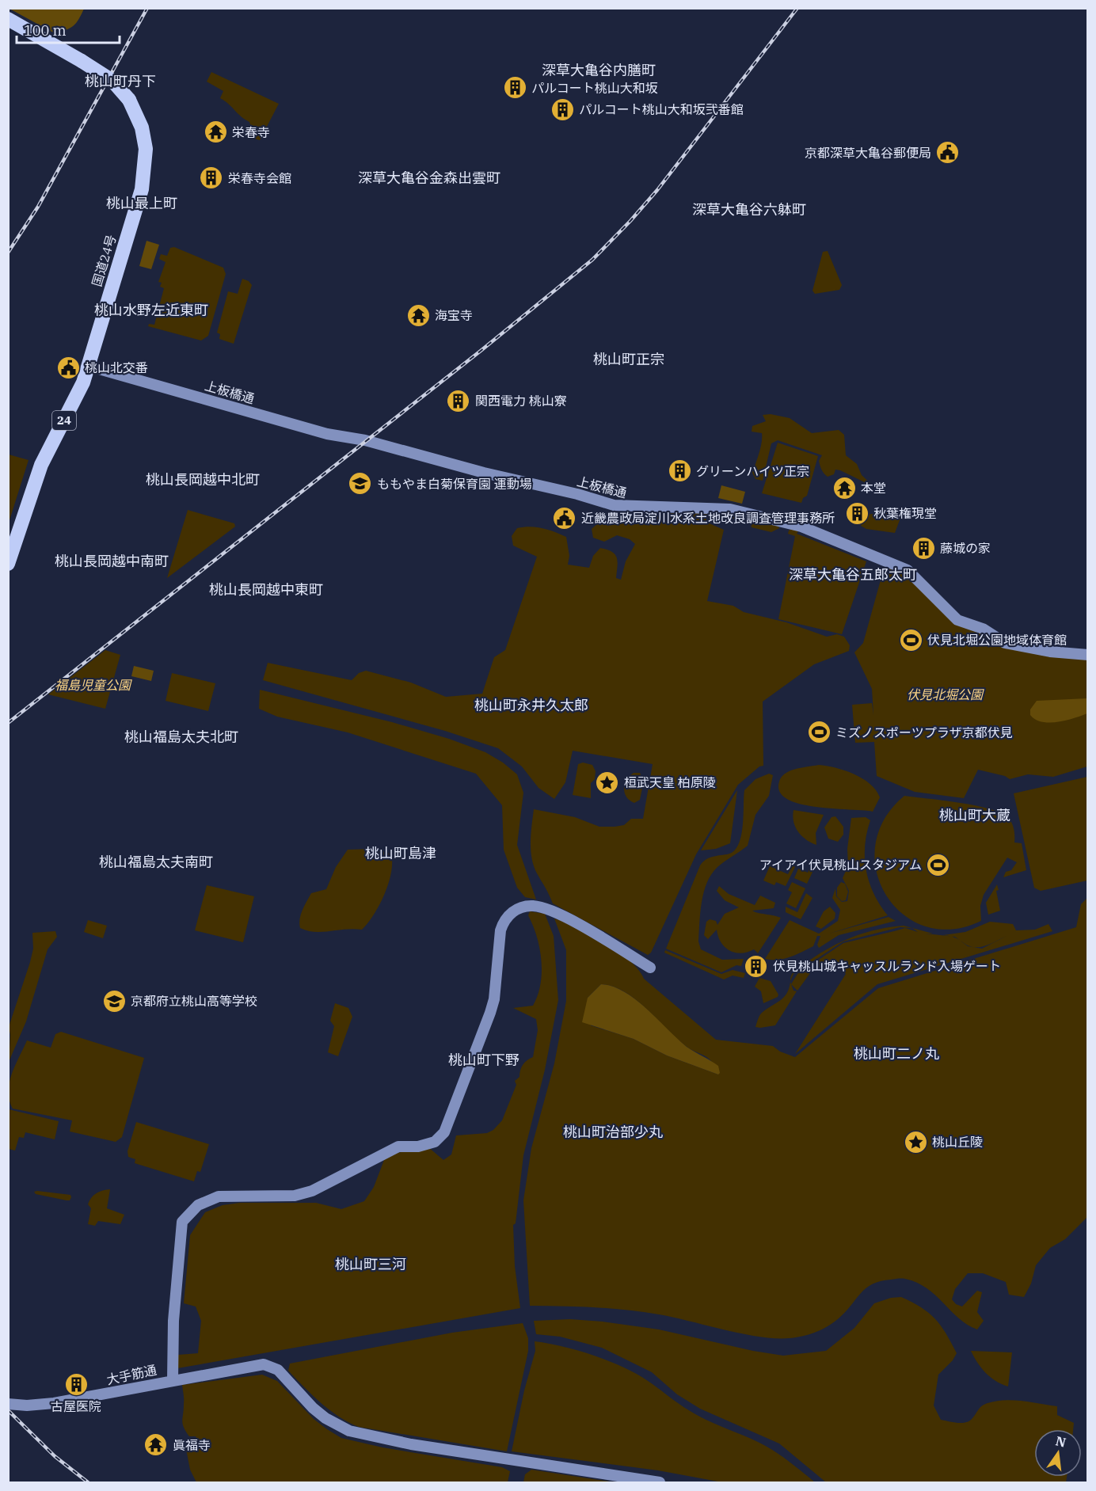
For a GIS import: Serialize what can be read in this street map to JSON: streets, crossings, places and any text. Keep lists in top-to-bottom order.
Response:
{
  "streets": {
    "highway": ["国道24号", "24"],
    "street": ["上板橋通", "大手筋通"]
  },
  "crossings": [
    ["国道24号", "上板橋通"]
  ],
  "districts": [
    "深草大亀谷内膳町",
    "桃山町丹下",
    "深草大亀谷金森出雲町",
    "桃山最上町",
    "深草大亀谷六躰町",
    "桃山水野左近東町",
    "桃山町正宗",
    "桃山長岡越中北町",
    "桃山長岡越中南町",
    "深草大亀谷五郎太町",
    "桃山長岡越中東町",
    "桃山町永井久太郎",
    "桃山福島太夫北町",
    "桃山町大蔵",
    "桃山町島津",
    "桃山福島太夫南町",
    "桃山町二ノ丸",
    "桃山町下野",
    "桃山町治部少丸",
    "桃山町三河"
  ],
  "parks": ["福島児童公園", "伏見北堀公園"],
  "places": {
    "building": [
      "パルコート桃山大和坂",
      "パルコート桃山大和坂弐番館",
      "栄春寺会館",
      "関西電力 桃山寮",
      "グリーンハイツ正宗",
      "秋葉権現堂",
      "藤城の家",
      "伏見桃山城キャッスルランド入場ゲート",
      "古屋医院"
    ],
    "temple": [
      "栄春寺",
      "海宝寺",
      "本堂",
      "眞福寺"
    ],
    "public building": ["京都深草大亀谷郵便局", "桃山北交番", "近畿農政局淀川水系土地改良調査管理事務所"],
    "school or university": ["ももやま白菊保育園 運動場", "京都府立桃山高等学校"],
    "sports": ["伏見北堀公園地域体育館", "ミズノスポーツプラザ京都伏見", "アイアイ伏見桃山スタジアム"],
    "place": ["桓武天皇 柏原陵", "桃山丘陵"]
  },
  "scale_bar": "100 m",
  "north": "top"
}
